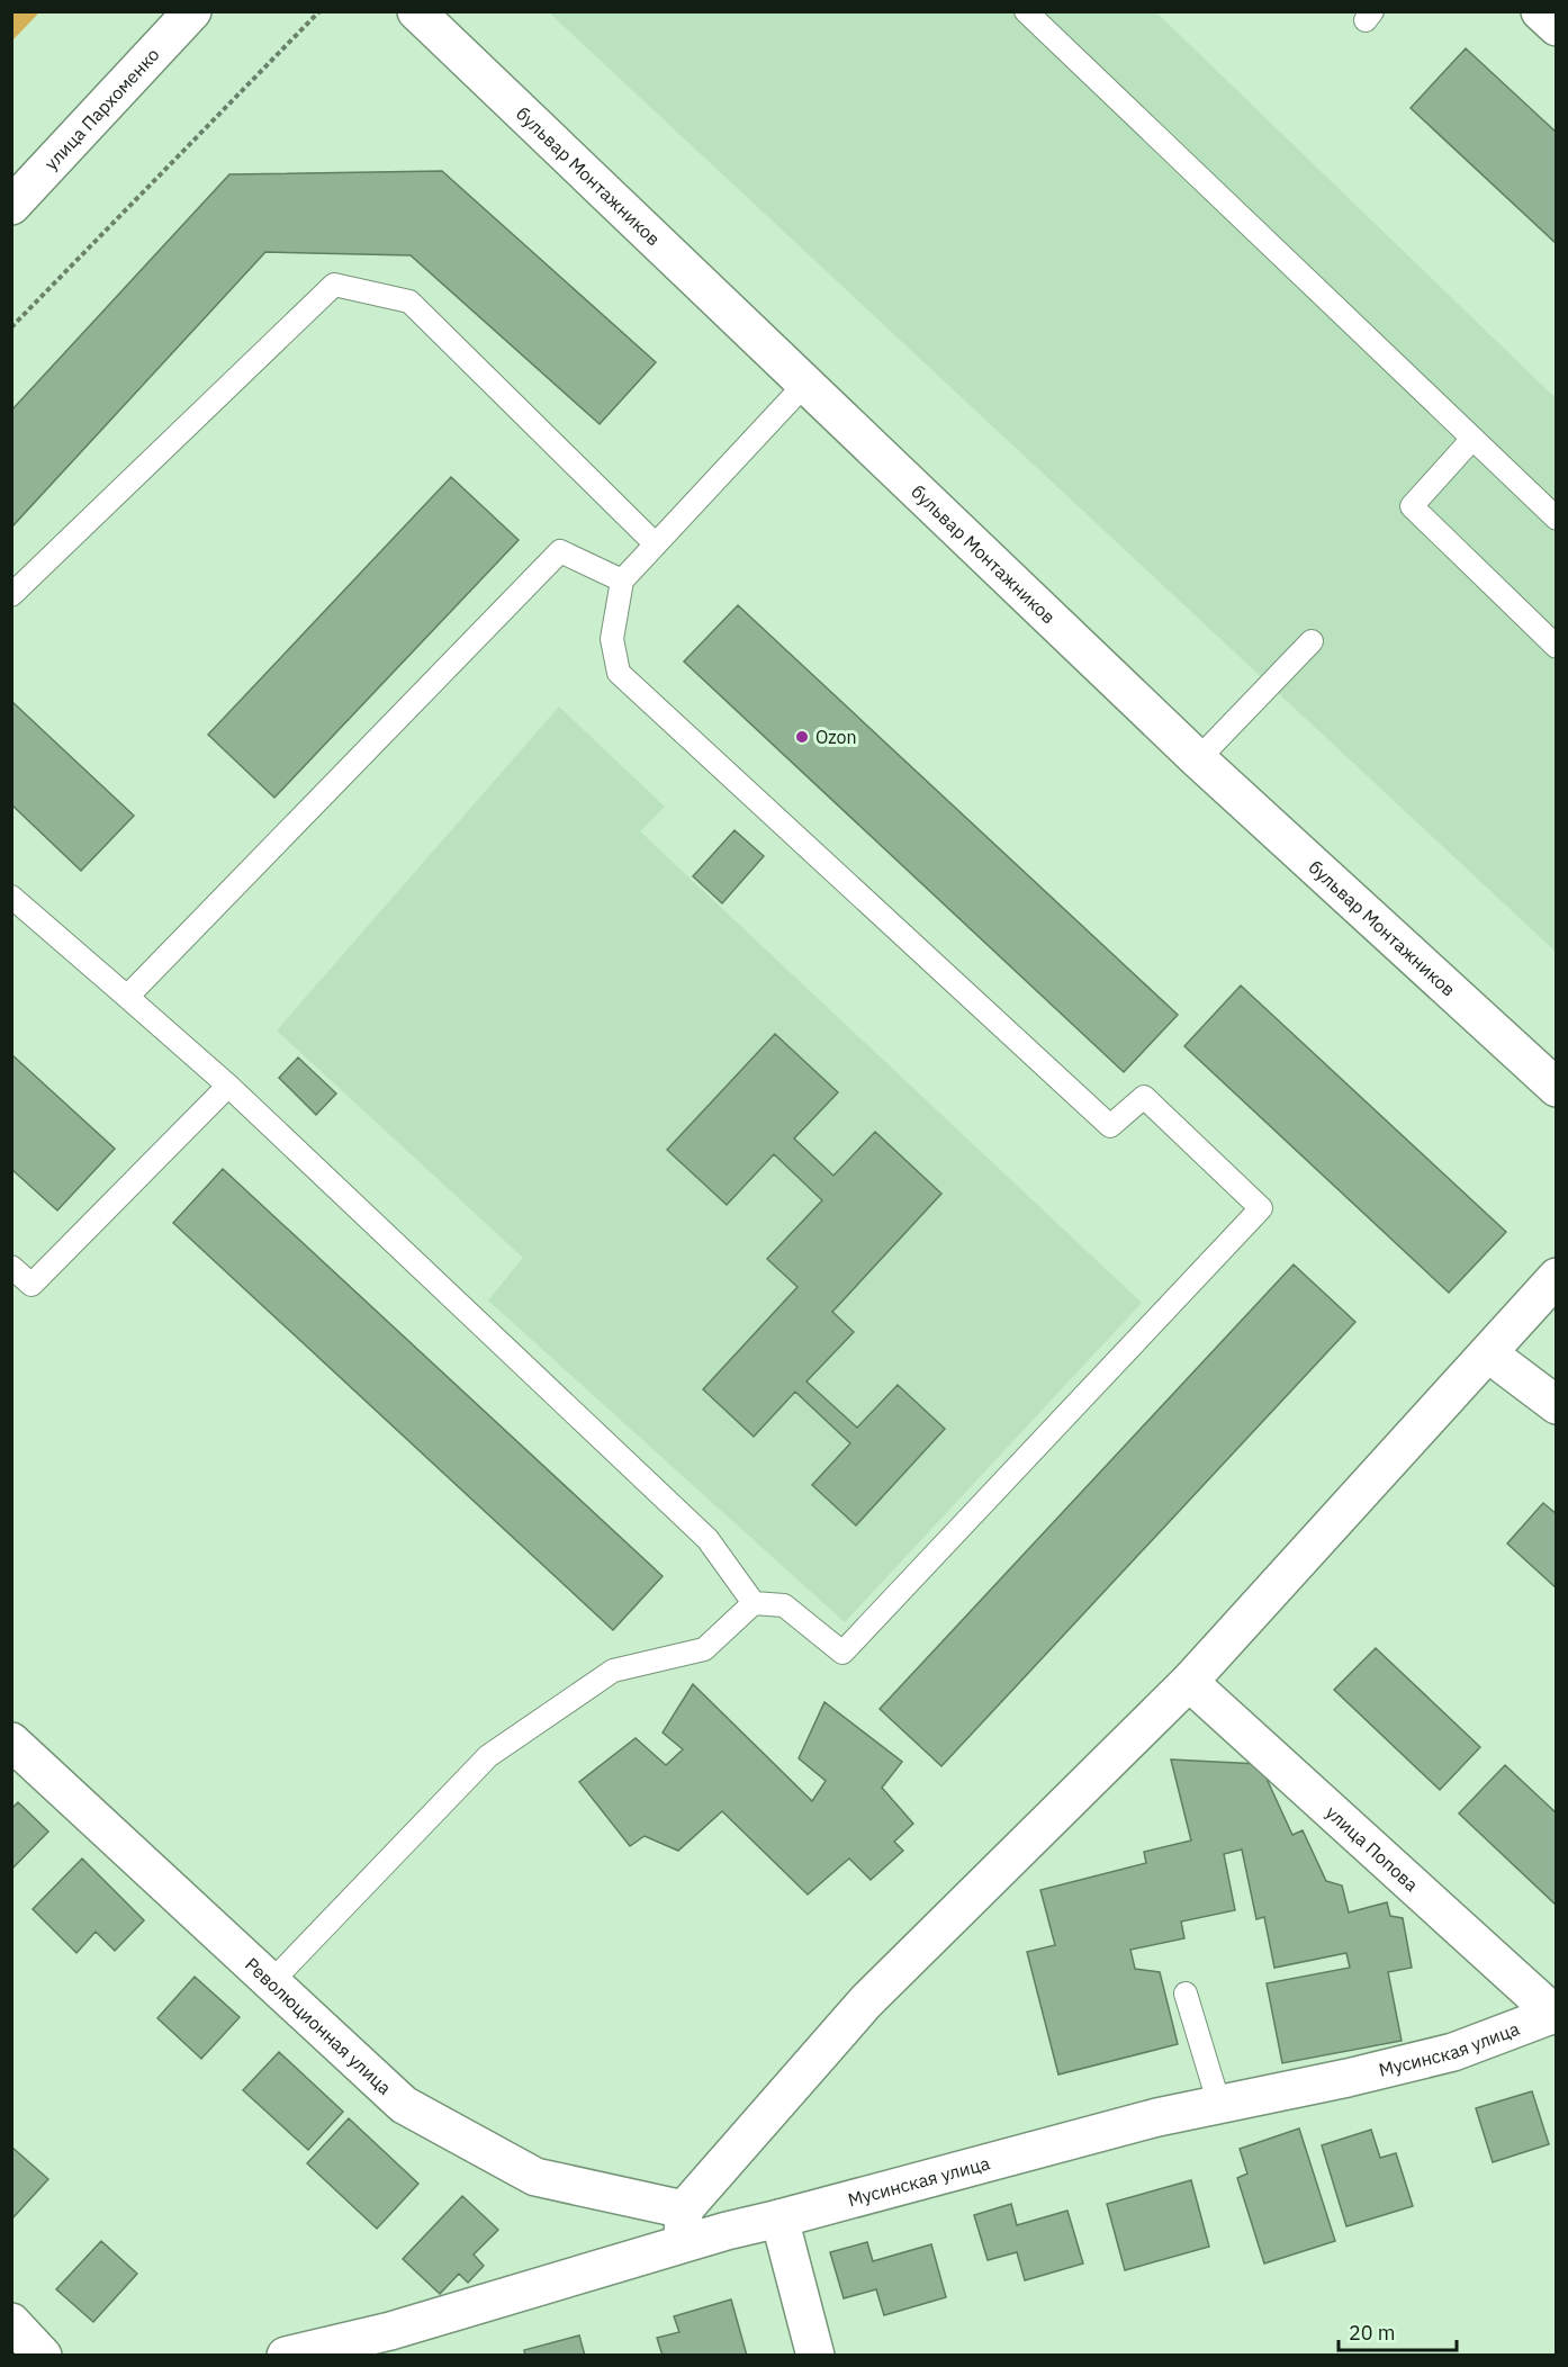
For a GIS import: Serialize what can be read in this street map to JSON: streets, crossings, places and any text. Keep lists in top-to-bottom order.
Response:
{
  "streets": {
    "street": [
      "улица Пархоменко",
      "бульвар Монтажников",
      "улица Попова",
      "Революционная улица",
      "Мусинская улица"
    ]
  },
  "crossings": [
    ["улица Попова", "Мусинская улица"],
    ["Революционная улица", "Мусинская улица"]
  ],
  "places": ["Ozon"],
  "scale_bar": "20 m"
}
